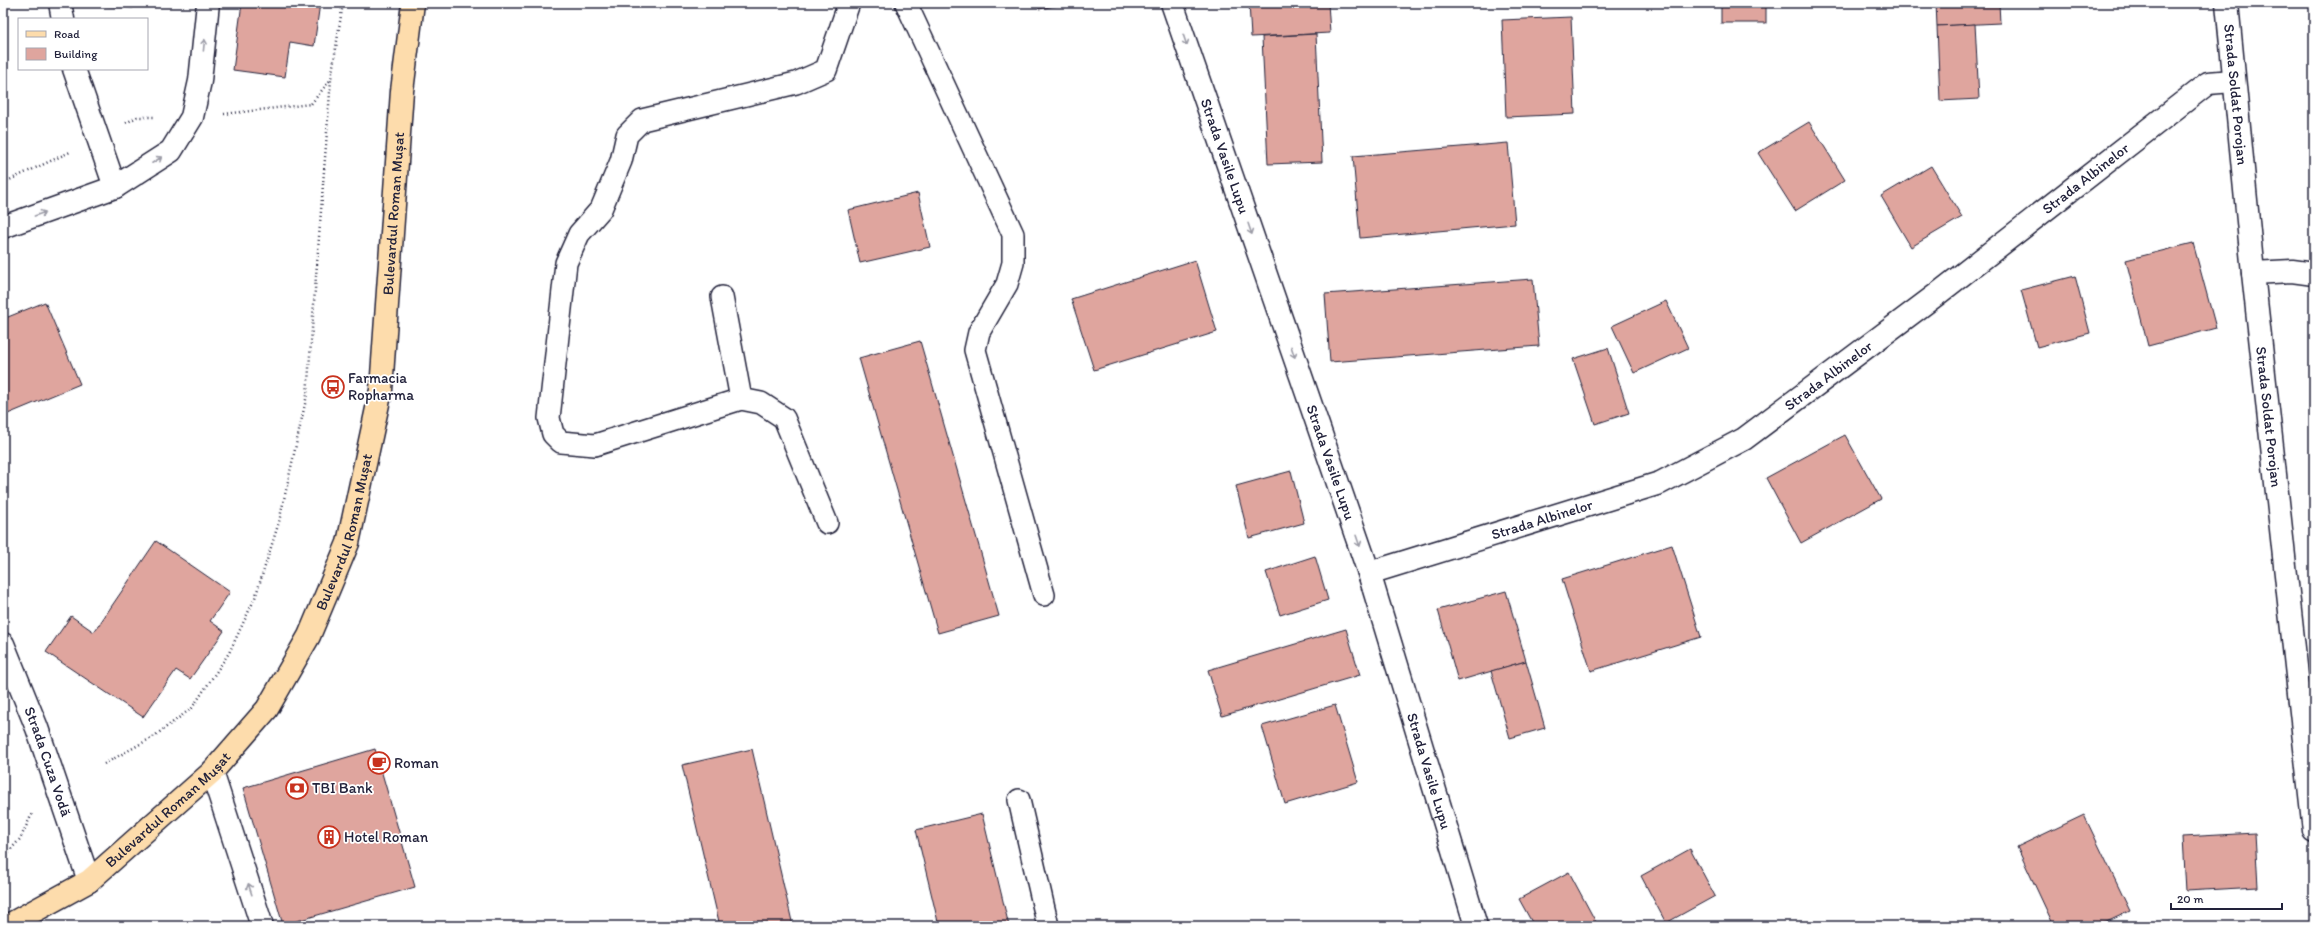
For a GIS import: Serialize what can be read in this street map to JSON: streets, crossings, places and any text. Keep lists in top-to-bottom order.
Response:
{
  "streets": {
    "main road": ["Bulevardul Roman Mușat"],
    "street": [
      "Strada Soldat Porojan",
      "Strada Vasile Lupu",
      "Strada Albinelor",
      "Strada Cuza Vodă"
    ]
  },
  "crossings": [
    ["Strada Soldat Porojan", "Strada Albinelor"],
    ["Strada Vasile Lupu", "Strada Albinelor"],
    ["Bulevardul Roman Mușat", "Strada Cuza Vodă"]
  ],
  "one_way": ["Strada Vasile Lupu"],
  "places": {
    "bus stop": ["Farmacia Ropharma"],
    "cafe": ["Roman"],
    "bank": ["TBI Bank"],
    "building": ["Hotel Roman"]
  },
  "legend": ["Road", "Building"],
  "scale_bar": "20 m"
}
